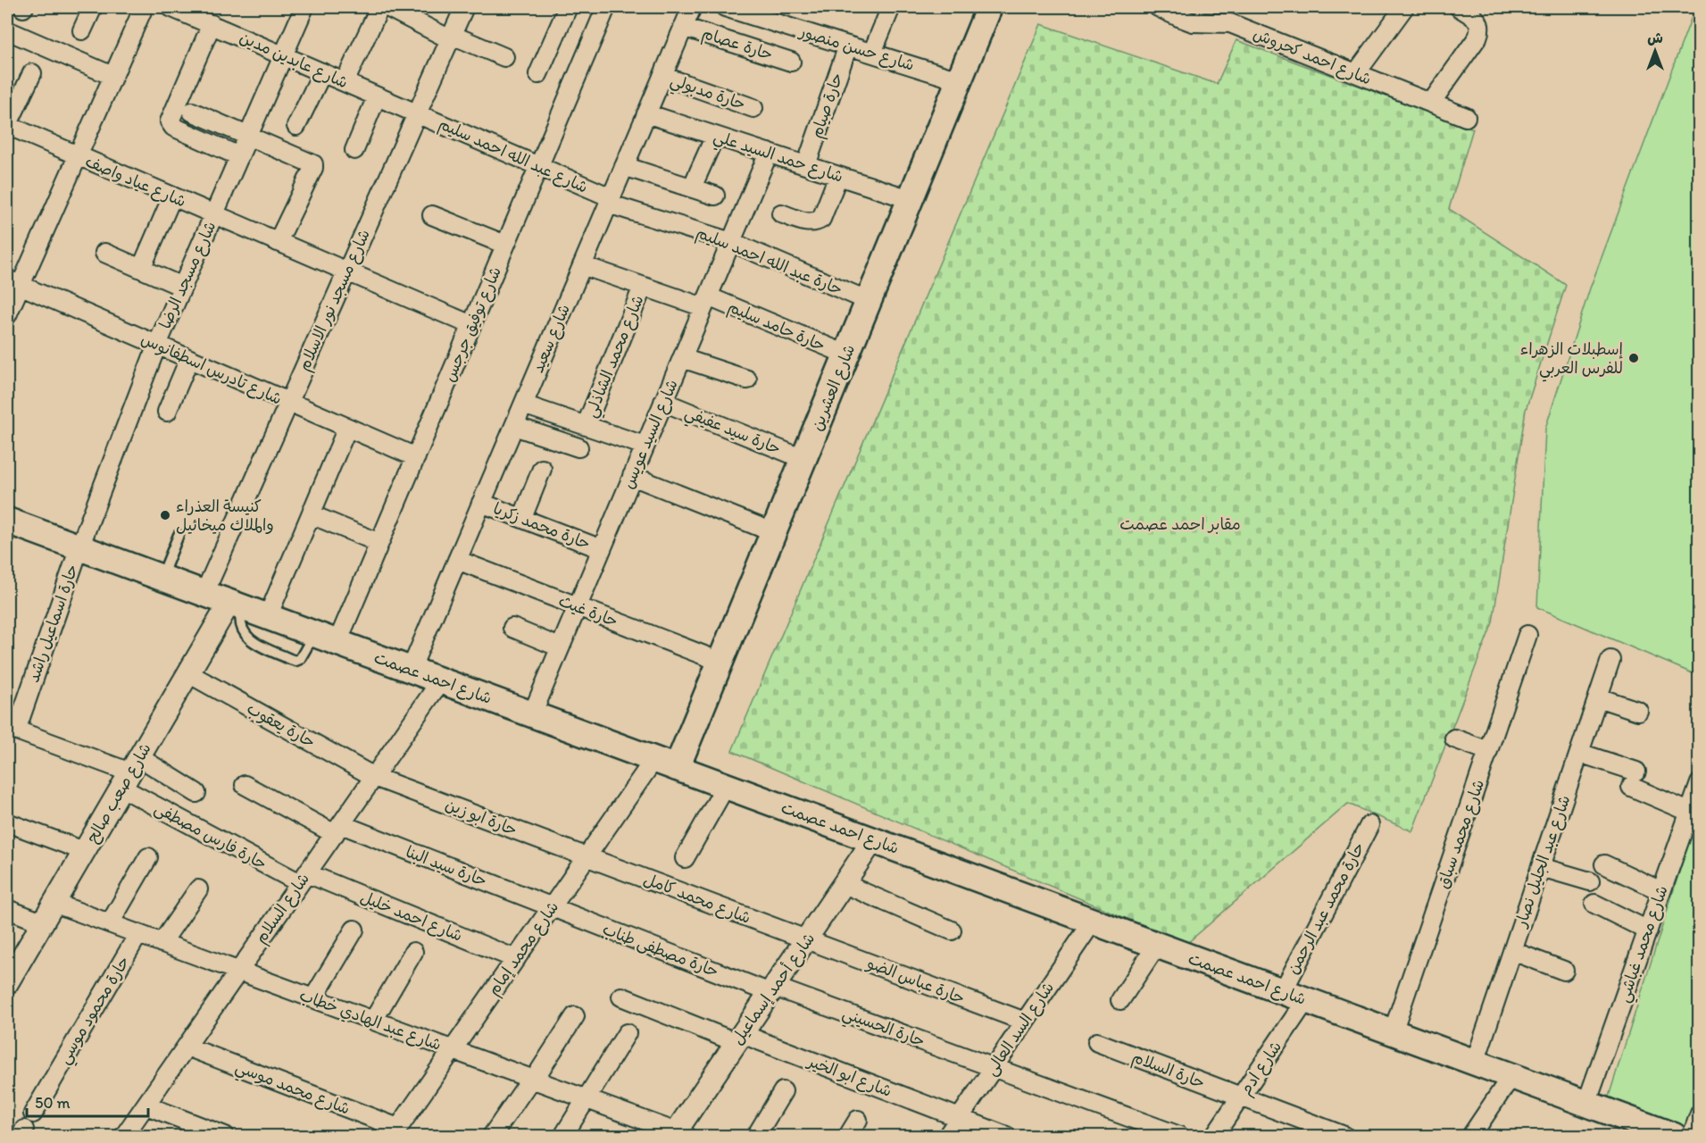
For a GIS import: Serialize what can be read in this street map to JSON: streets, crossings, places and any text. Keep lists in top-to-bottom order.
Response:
{
  "streets": {
    "main road": ["شارع العشرين", "شارع احمد عصمت"],
    "street": [
      "حارة عصام",
      "شارع حسن منصور",
      "شارع احمد كحروش",
      "شارع عابدين مدين",
      "حارة مدبولي",
      "حارة صيام",
      "شارع عبد الله احمد سليم",
      "شارع حمد السيد علي",
      "شارع عياد واصف",
      "حارة عبد الله احمد سليم",
      "شارع مسجد الرضا",
      "شارع مسجد نور الاسلام",
      "شارع توفيق جرجس",
      "حارة حامد سليم",
      "شارع سعيد",
      "شارع محمد الشاذلي",
      "شارع تادرس اسطفانوس",
      "حارة سيد عفيفي",
      "شارع السيد عويس",
      "حارة محمد زكريا",
      "حارة غيث",
      "حارة اسماعيل راشد",
      "حارة يعقوب",
      "شارع صعب صالح",
      "حارة ابو زين",
      "شارع محمد سباق",
      "حارة فارس مصطفى",
      "شارع عبد الجليل نصار",
      "حارة سيد البنا",
      "شارع محمد كامل",
      "شارع السلام",
      "حارة محمد عبد الرحمن",
      "شارع احمد خليل",
      "شارع محمد غباشي",
      "شارع محمد إمام",
      "حارة مصطفى طناب",
      "حارة عباس الضو",
      "شارع أحمد إسماعيل",
      "حارة محمود موسي",
      "شارع عبد الهادي خطاب",
      "حارة الحسيني",
      "شارع السد العالى",
      "شارع ادم",
      "حارة السلام",
      "شارع ابو الخير",
      "شارع محمد موسي"
    ]
  },
  "crossings": [
    ["حارة عصام", "شارع سعيد"],
    ["شارع حسن منصور", "حارة صيام"],
    ["شارع حسن منصور", "شارع العشرين"],
    ["شارع عابدين مدين", "شارع عبد الله احمد سليم"],
    ["شارع عابدين مدين", "شارع مسجد الرضا"],
    ["شارع عابدين مدين", "شارع مسجد نور الاسلام"],
    ["حارة مدبولي", "شارع سعيد"],
    ["حارة صيام", "شارع حمد السيد علي"],
    ["شارع عبد الله احمد سليم", "حارة عبد الله احمد سليم"],
    ["شارع عبد الله احمد سليم", "شارع مسجد نور الاسلام"],
    ["شارع عبد الله احمد سليم", "شارع توفيق جرجس"],
    ["شارع عبد الله احمد سليم", "شارع سعيد"],
    ["شارع حمد السيد علي", "شارع سعيد"],
    ["شارع حمد السيد علي", "شارع العشرين"],
    ["شارع حمد السيد علي", "شارع السيد عويس"],
    ["شارع عياد واصف", "شارع مسجد الرضا"],
    ["شارع عياد واصف", "شارع مسجد نور الاسلام"],
    ["شارع عياد واصف", "شارع توفيق جرجس"],
    ["حارة عبد الله احمد سليم", "شارع سعيد"],
    ["حارة عبد الله احمد سليم", "شارع العشرين"],
    ["حارة عبد الله احمد سليم", "شارع السيد عويس"],
    ["شارع مسجد الرضا", "شارع تادرس اسطفانوس"],
    ["شارع مسجد الرضا", "حارة اسماعيل راشد"],
    ["شارع مسجد الرضا", "شارع احمد عصمت"],
    ["شارع مسجد نور الاسلام", "شارع تادرس اسطفانوس"],
    ["شارع مسجد نور الاسلام", "شارع احمد عصمت"],
    ["شارع توفيق جرجس", "شارع تادرس اسطفانوس"],
    ["شارع توفيق جرجس", "شارع احمد عصمت"],
    ["حارة حامد سليم", "شارع سعيد"],
    ["حارة حامد سليم", "شارع محمد الشاذلي"],
    ["حارة حامد سليم", "شارع العشرين"],
    ["حارة حامد سليم", "شارع السيد عويس"],
    ["شارع سعيد", "حارة محمد زكريا"],
    ["شارع سعيد", "حارة غيث"],
    ["شارع سعيد", "شارع احمد عصمت"],
    ["شارع العشرين", "حارة سيد عفيفي"],
    ["شارع العشرين", "حارة غيث"],
    ["شارع العشرين", "شارع احمد عصمت"],
    ["شارع العشرين", "شارع محمد إمام"],
    ["حارة سيد عفيفي", "شارع السيد عويس"],
    ["شارع السيد عويس", "حارة محمد زكريا"],
    ["شارع السيد عويس", "حارة غيث"],
    ["شارع السيد عويس", "شارع احمد عصمت"],
    ["حارة اسماعيل راشد", "شارع احمد عصمت"],
    ["شارع احمد عصمت", "شارع صعب صالح"],
    ["شارع احمد عصمت", "شارع محمد سباق"],
    ["شارع احمد عصمت", "شارع عبد الجليل نصار"],
    ["شارع احمد عصمت", "شارع السلام"],
    ["شارع احمد عصمت", "حارة محمد عبد الرحمن"],
    ["شارع احمد عصمت", "شارع محمد غباشي"],
    ["شارع احمد عصمت", "شارع محمد إمام"],
    ["شارع احمد عصمت", "شارع أحمد إسماعيل"],
    ["شارع احمد عصمت", "شارع السد العالى"],
    ["شارع احمد عصمت", "شارع ادم"],
    ["حارة يعقوب", "شارع صعب صالح"],
    ["حارة يعقوب", "حارة ابو زين"],
    ["حارة يعقوب", "شارع السلام"],
    ["شارع صعب صالح", "حارة فارس مصطفى"],
    ["شارع صعب صالح", "شارع عبد الهادي خطاب"],
    ["حارة ابو زين", "شارع محمد كامل"],
    ["حارة ابو زين", "شارع السلام"],
    ["حارة ابو زين", "شارع محمد إمام"],
    ["حارة فارس مصطفى", "شارع السلام"],
    ["حارة فارس مصطفى", "شارع احمد خليل"],
    ["حارة سيد البنا", "شارع السلام"],
    ["حارة سيد البنا", "شارع محمد إمام"],
    ["حارة سيد البنا", "حارة مصطفى طناب"],
    ["شارع محمد كامل", "شارع محمد إمام"],
    ["شارع محمد كامل", "حارة عباس الضو"],
    ["شارع محمد كامل", "شارع أحمد إسماعيل"],
    ["شارع السلام", "شارع احمد خليل"],
    ["شارع السلام", "شارع عبد الهادي خطاب"],
    ["شارع السلام", "شارع محمد موسي"],
    ["حارة محمد عبد الرحمن", "شارع ادم"],
    ["شارع احمد خليل", "شارع محمد إمام"],
    ["شارع محمد إمام", "حارة مصطفى طناب"],
    ["شارع محمد إمام", "شارع عبد الهادي خطاب"],
    ["شارع محمد إمام", "شارع محمد موسي"],
    ["حارة مصطفى طناب", "شارع أحمد إسماعيل"],
    ["حارة مصطفى طناب", "حارة الحسيني"],
    ["حارة عباس الضو", "شارع أحمد إسماعيل"],
    ["حارة عباس الضو", "شارع السد العالى"],
    ["شارع أحمد إسماعيل", "شارع عبد الهادي خطاب"],
    ["شارع أحمد إسماعيل", "حارة الحسيني"],
    ["شارع أحمد إسماعيل", "شارع ابو الخير"],
    ["حارة محمود موسي", "شارع عبد الهادي خطاب"],
    ["حارة الحسيني", "شارع السد العالى"],
    ["شارع السد العالى", "شارع ابو الخير"],
    ["شارع ادم", "حارة السلام"]
  ],
  "parks": ["مقابر احمد عصمت"],
  "places": ["إسطبلات الزهراء للفرس العربي", "كنيسة العذراء والملاك ميخائيل"],
  "scale_bar": "50 m",
  "north": "top"
}
